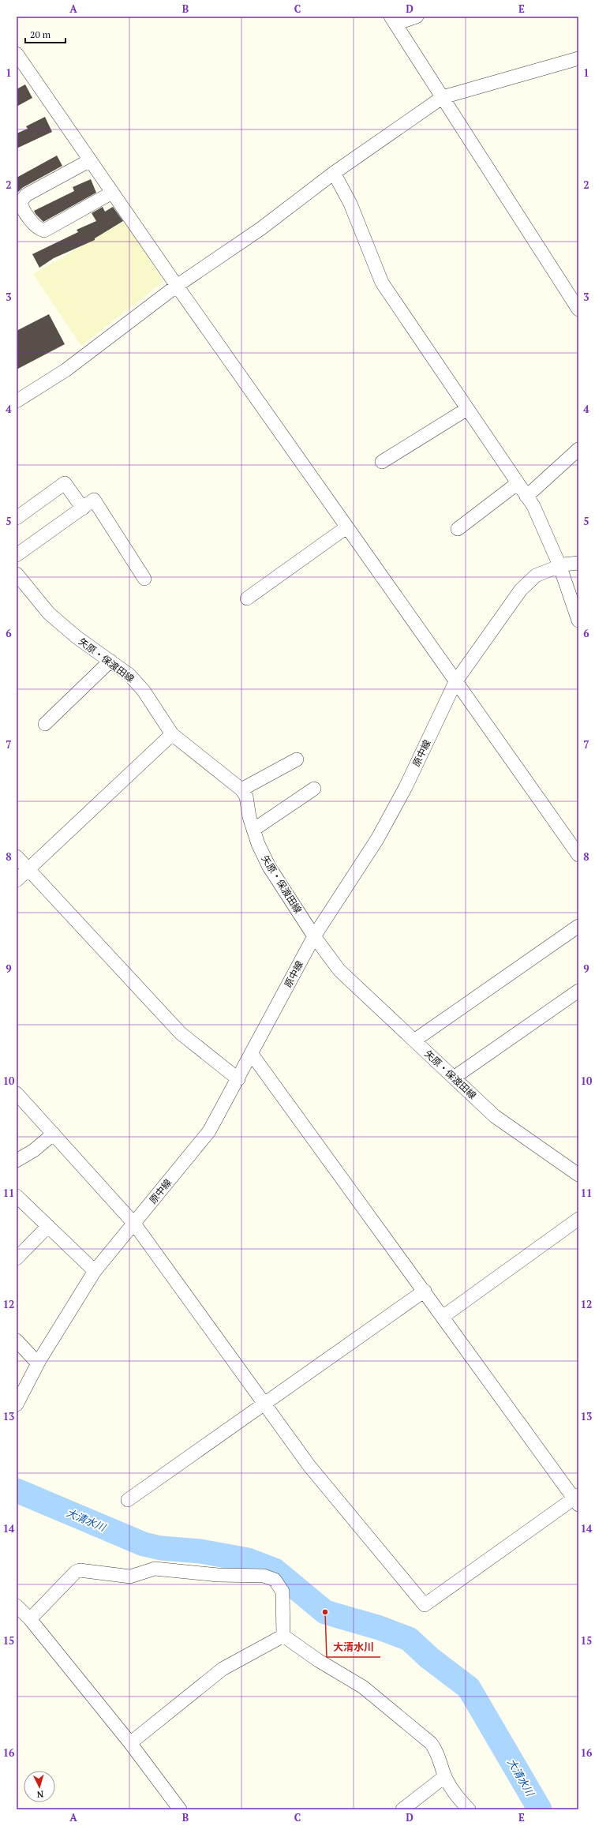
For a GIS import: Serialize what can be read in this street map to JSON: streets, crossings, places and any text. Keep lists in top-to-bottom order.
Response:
{
  "streets": {
    "street": ["矢原・保渡田線", "原中線"]
  },
  "crossings": [
    ["矢原・保渡田線", "原中線"]
  ],
  "water": ["大清水川"],
  "places": ["大清水川"],
  "scale_bar": "20 m",
  "north": "bottom",
  "grid": {
    "columns": [
      "A",
      "B",
      "C",
      "D",
      "E"
    ],
    "rows": [
      "1",
      "2",
      "3",
      "4",
      "5",
      "6",
      "7",
      "8",
      "9",
      "10",
      "11",
      "12",
      "13",
      "14",
      "15",
      "16"
    ]
  }
}
